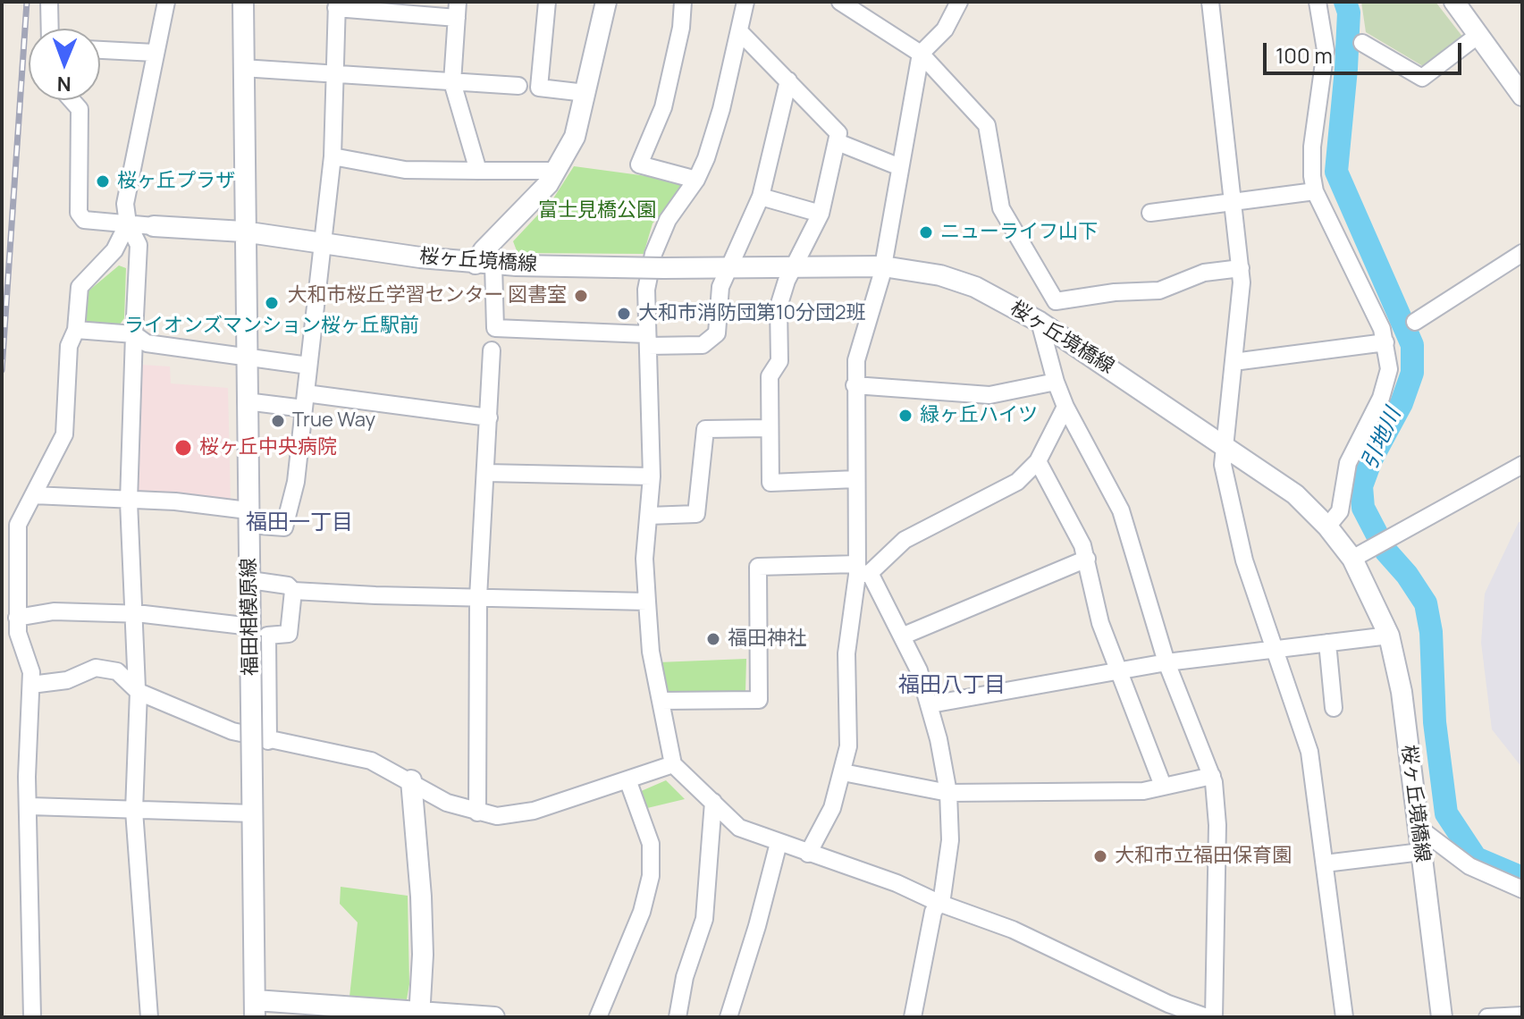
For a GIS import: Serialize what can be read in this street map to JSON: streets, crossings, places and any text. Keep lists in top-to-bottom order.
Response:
{
  "streets": {
    "street": ["桜ヶ丘境橋線", "福田相模原線"]
  },
  "crossings": [
    ["桜ヶ丘境橋線", "福田相模原線"]
  ],
  "districts": ["福田一丁目", "福田八丁目"],
  "water": ["引地川"],
  "parks": ["富士見橋公園"],
  "places": [
    "桜ヶ丘プラザ",
    "ニューライフ山下",
    "大和市桜丘学習センター 図書室",
    "ライオンズマンション桜ヶ丘駅前",
    "大和市消防団第10分団2班",
    "緑ヶ丘ハイツ",
    "True Way",
    "桜ヶ丘中央病院",
    "福田神社",
    "大和市立福田保育園"
  ],
  "scale_bar": "100 m",
  "north": "bottom"
}
